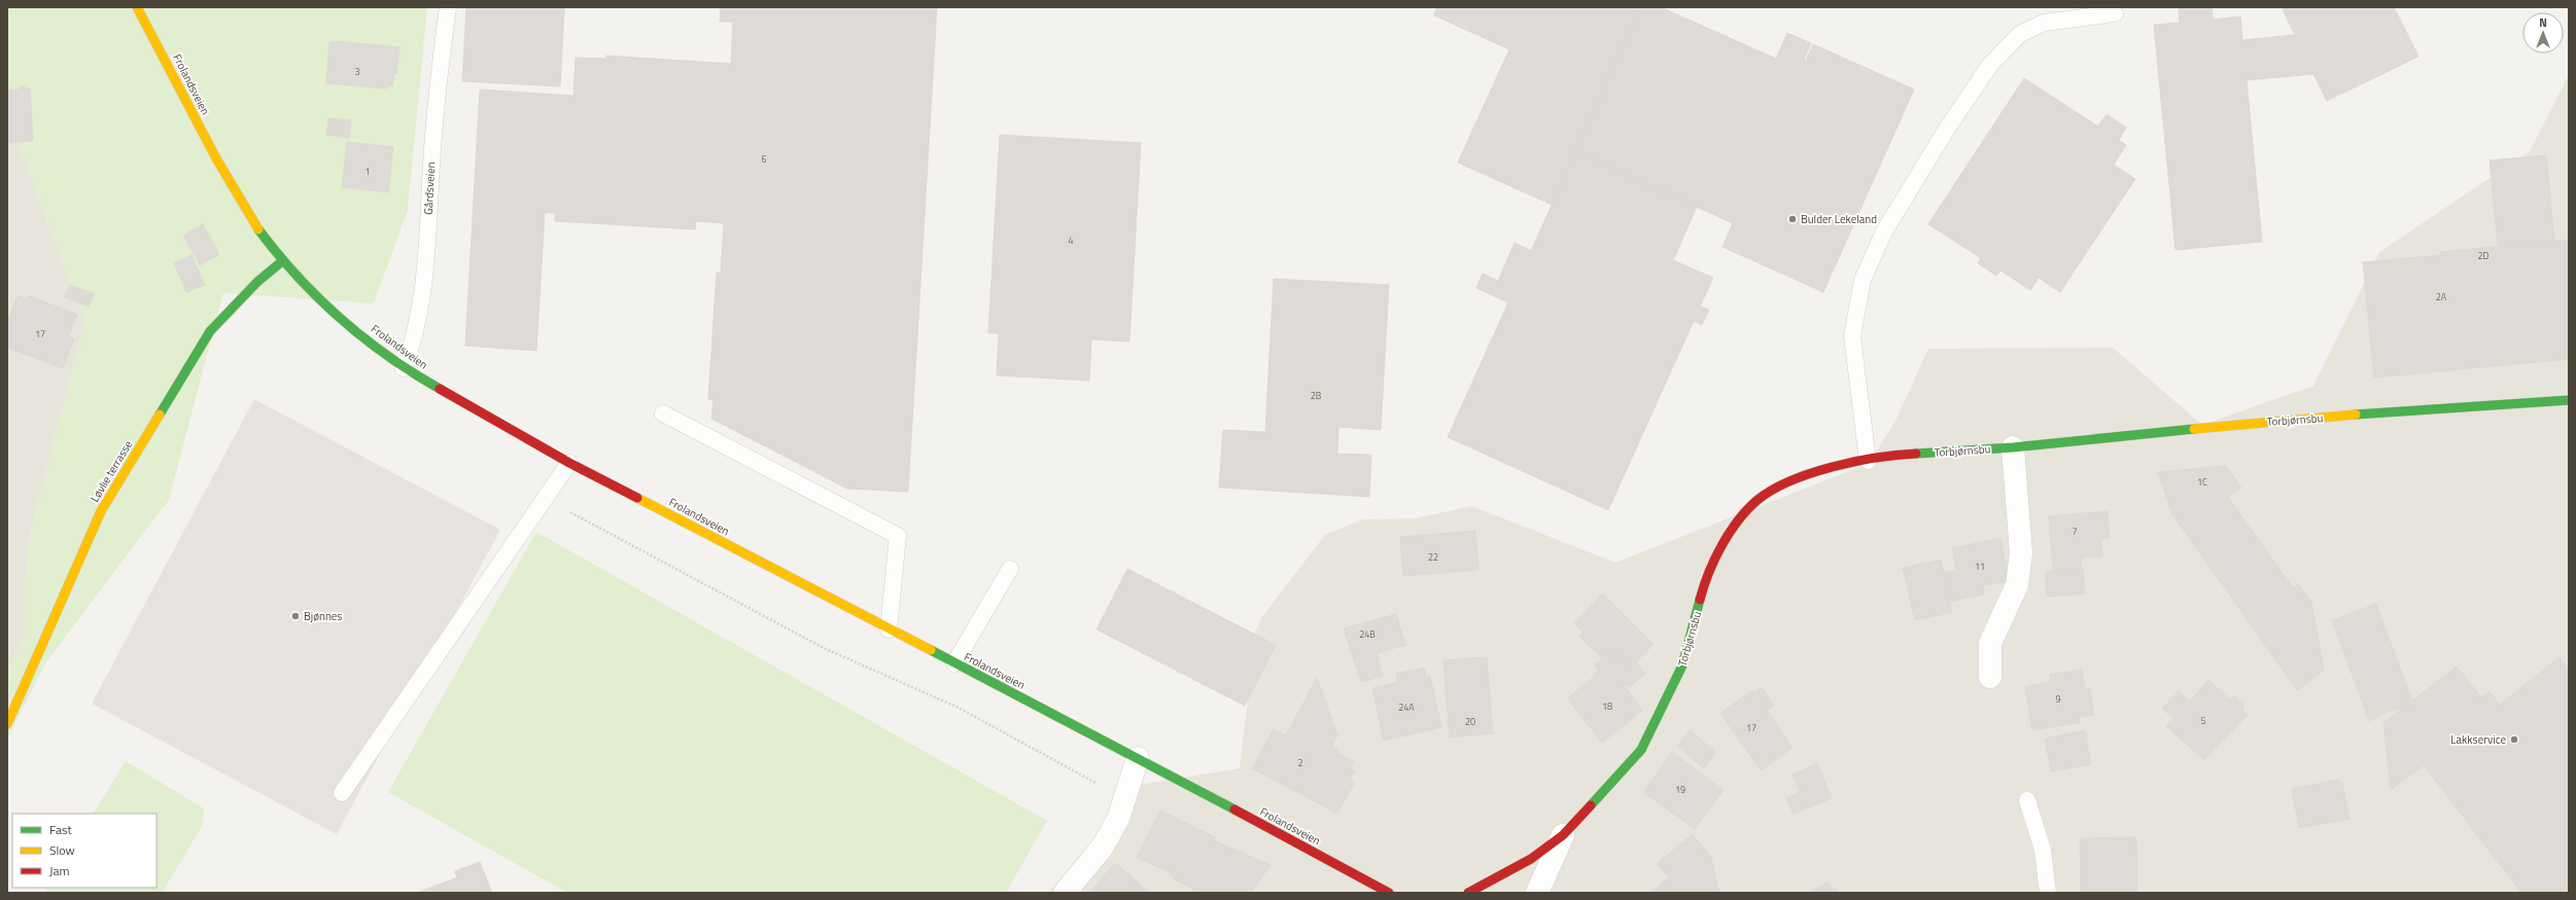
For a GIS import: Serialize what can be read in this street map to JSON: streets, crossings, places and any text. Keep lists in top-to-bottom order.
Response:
{
  "streets": {
    "street": ["Frolandsveien", "Torbjørnsbu", "Løvlie terrasse"],
    "lane": ["Gårdsveien"]
  },
  "crossings": [
    ["Frolandsveien", "Gårdsveien"],
    ["Frolandsveien", "Løvlie terrasse"]
  ],
  "places": ["Bulder Lekeland", "Bjønnes", "Lakkservice"],
  "house_numbers": [
    "3",
    "6",
    "1",
    "4",
    "2D",
    "2A",
    "17",
    "2B",
    "1C",
    "7",
    "22",
    "11",
    "24B",
    "9",
    "18",
    "24A",
    "5",
    "20",
    "17",
    "2",
    "19"
  ],
  "legend": ["Fast", "Slow", "Jam"],
  "north": "top"
}
